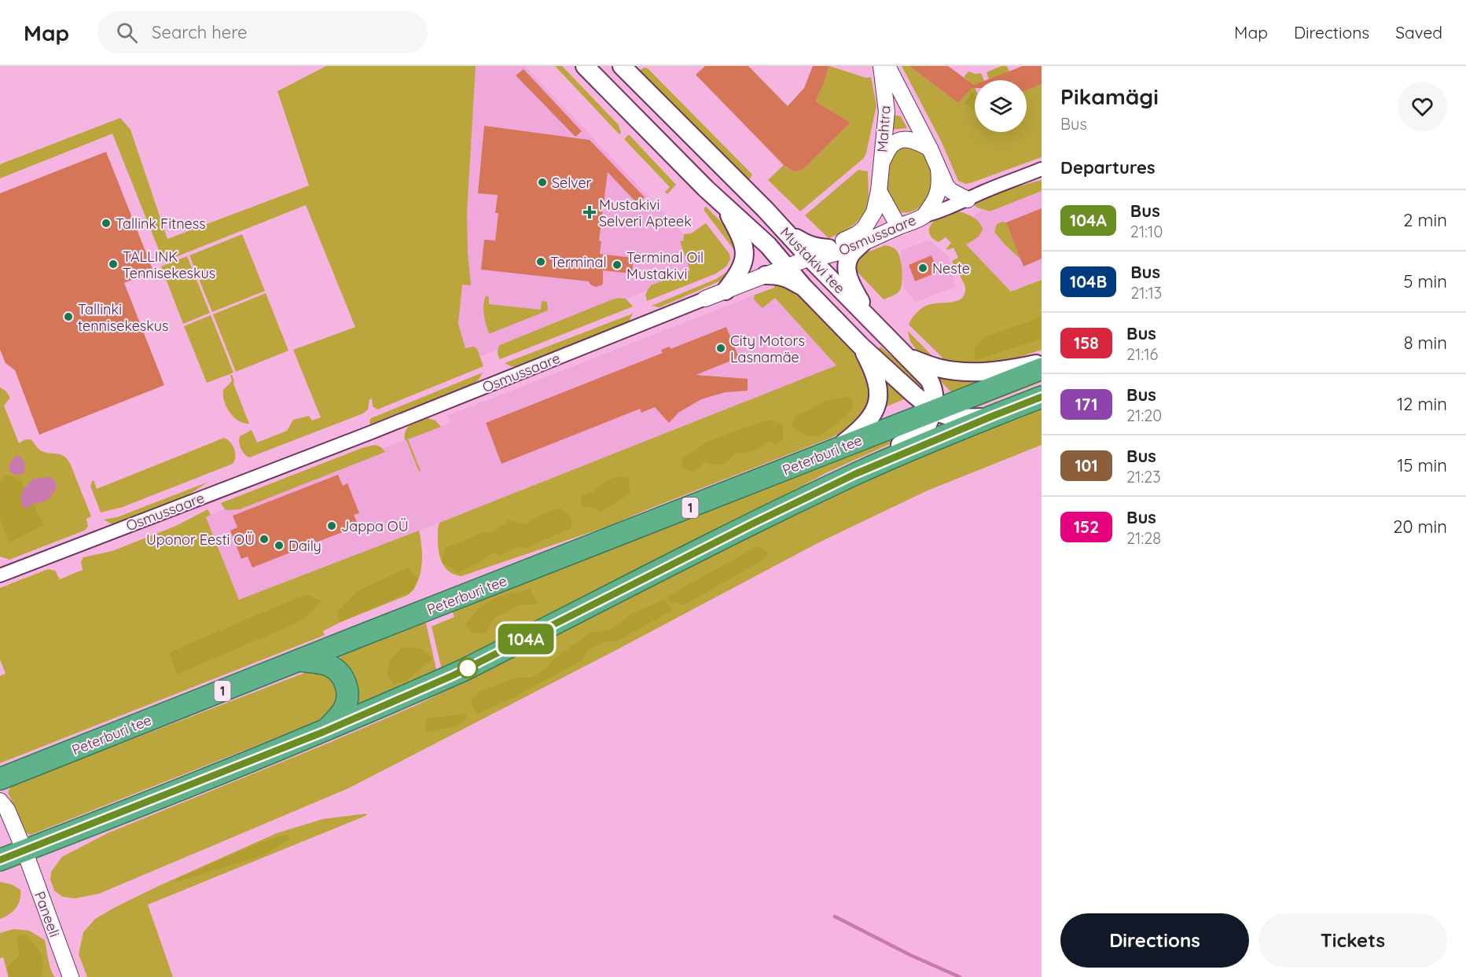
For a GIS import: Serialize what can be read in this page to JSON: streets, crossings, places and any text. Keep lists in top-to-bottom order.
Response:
{
  "streets": {
    "highway": ["Peterburi tee", "1"],
    "main road": ["Mustakivi tee"],
    "street": ["Mahtra", "Osmussaare", "Paneeli"]
  },
  "crossings": [
    ["Mahtra", "Osmussaare"],
    ["Osmussaare", "Mustakivi tee"],
    ["Mustakivi tee", "Peterburi tee"],
    ["Peterburi tee", "Paneeli"]
  ],
  "places": {
    "other": [
      "Selver",
      "Tallink Fitness",
      "Terminal",
      "TALLINK Tennisekeskus",
      "Terminal Oil Mustakivi",
      "Neste",
      "Tallinki tennisekeskus",
      "City Motors Lasnamäe",
      "Jappa OÜ",
      "Uponor Eesti OÜ",
      "Daily"
    ],
    "health": ["Mustakivi Selveri Apteek"]
  },
  "lines": ["bus line 104A"],
  "page": {
    "header": "Map",
    "search": "Search here",
    "nav": ["Map", "Directions", "Saved"],
    "on_map": "104A",
    "heading": [
      ["Pikamägi", "Bus"],
      "Departures"
    ],
    "list": [
      {
        "mark": "104A",
        "name": "Bus",
        "note": "21:10",
        "value": "2 min"
      },
      {
        "mark": "104B",
        "name": "Bus",
        "note": "21:13",
        "value": "5 min"
      },
      {
        "mark": "158",
        "name": "Bus",
        "note": "21:16",
        "value": "8 min"
      },
      {
        "mark": "171",
        "name": "Bus",
        "note": "21:20",
        "value": "12 min"
      },
      {
        "mark": "101",
        "name": "Bus",
        "note": "21:23",
        "value": "15 min"
      },
      {
        "mark": "152",
        "name": "Bus",
        "note": "21:28",
        "value": "20 min"
      }
    ],
    "buttons": ["Directions", "Tickets"]
  }
}
